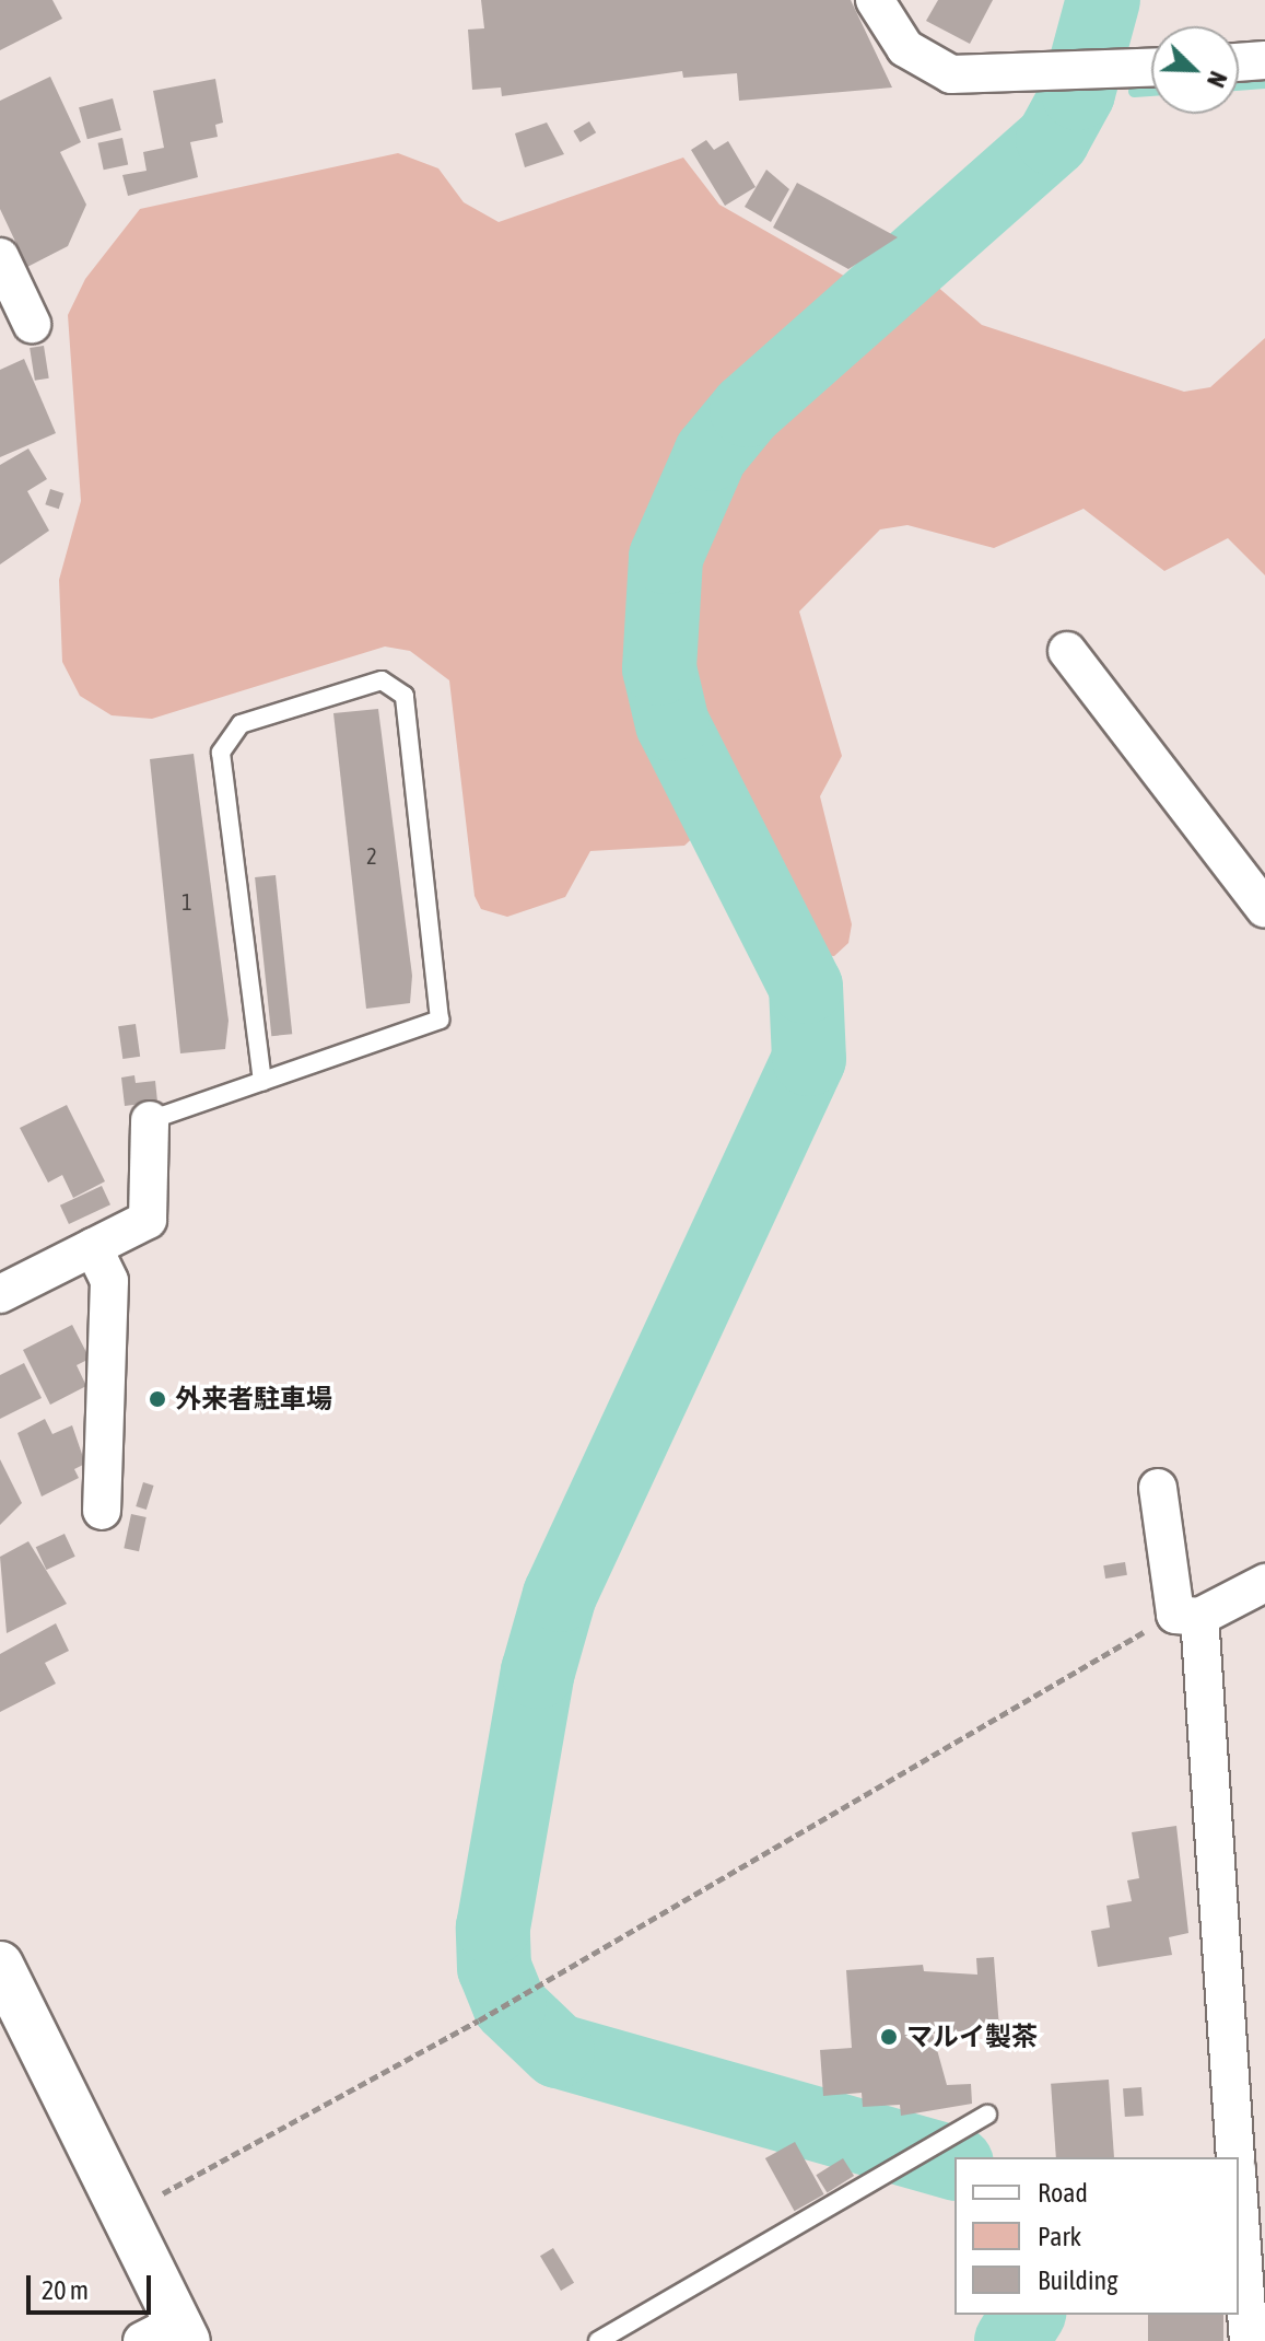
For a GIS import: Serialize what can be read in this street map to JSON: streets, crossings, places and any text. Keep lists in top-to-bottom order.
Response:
{
  "places": ["外来者駐車場", "マルイ製茶"],
  "house_numbers": ["2", "1"],
  "legend": ["Road", "Park", "Building"],
  "scale_bar": "20 m",
  "north": "bottom right"
}
